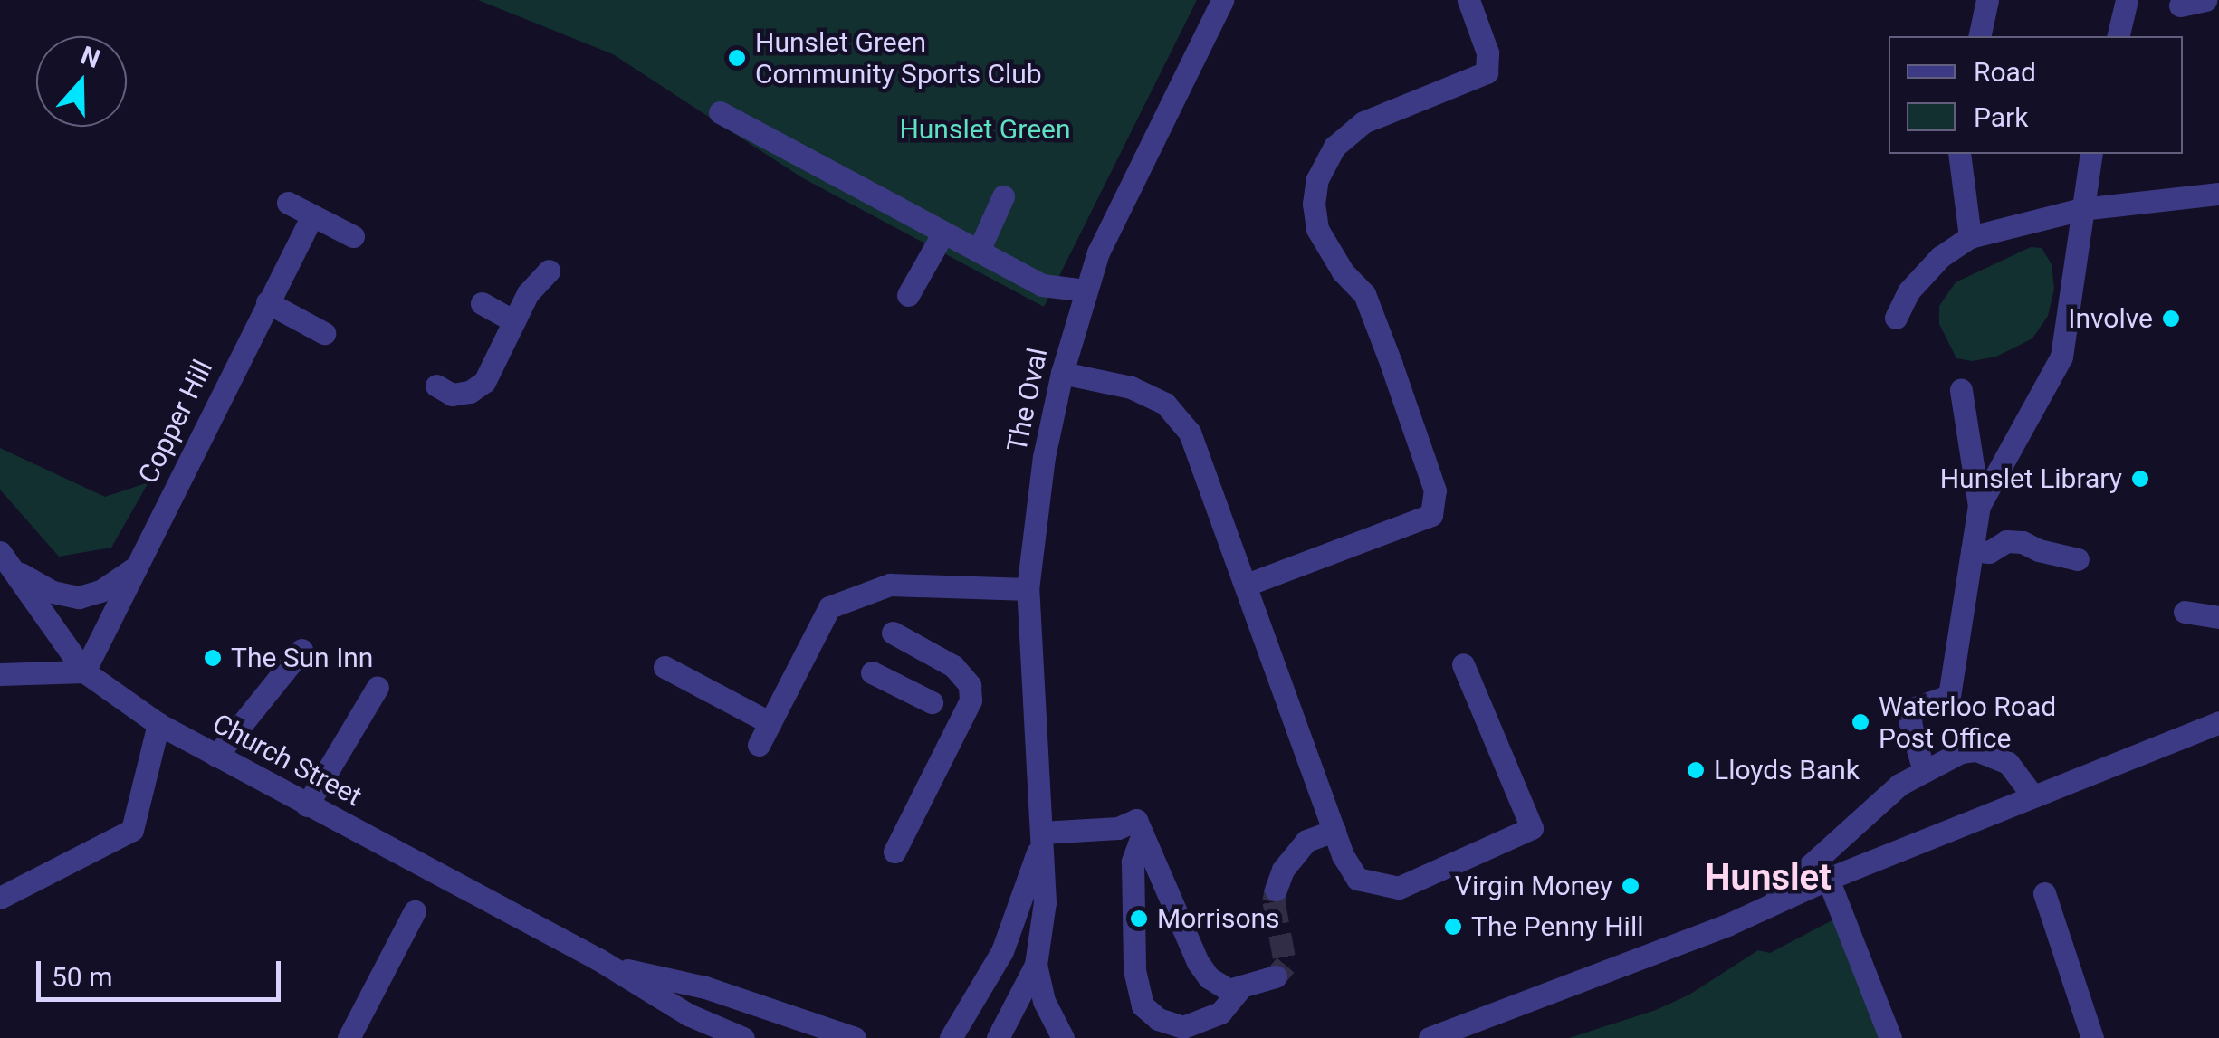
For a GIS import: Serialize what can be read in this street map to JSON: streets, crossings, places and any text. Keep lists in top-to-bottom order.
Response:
{
  "streets": {
    "street": ["The Oval", "Copper Hill", "Church Street"]
  },
  "crossings": [
    ["Copper Hill", "Church Street"]
  ],
  "districts": ["Hunslet"],
  "parks": ["Hunslet Green"],
  "places": [
    "Hunslet Green Community Sports Club",
    "Involve",
    "Hunslet Library",
    "The Sun Inn",
    "Waterloo Road Post Office",
    "Lloyds Bank",
    "Virgin Money",
    "Morrisons",
    "The Penny Hill"
  ],
  "legend": ["Road", "Park"],
  "scale_bar": "50 m",
  "north": "top"
}
